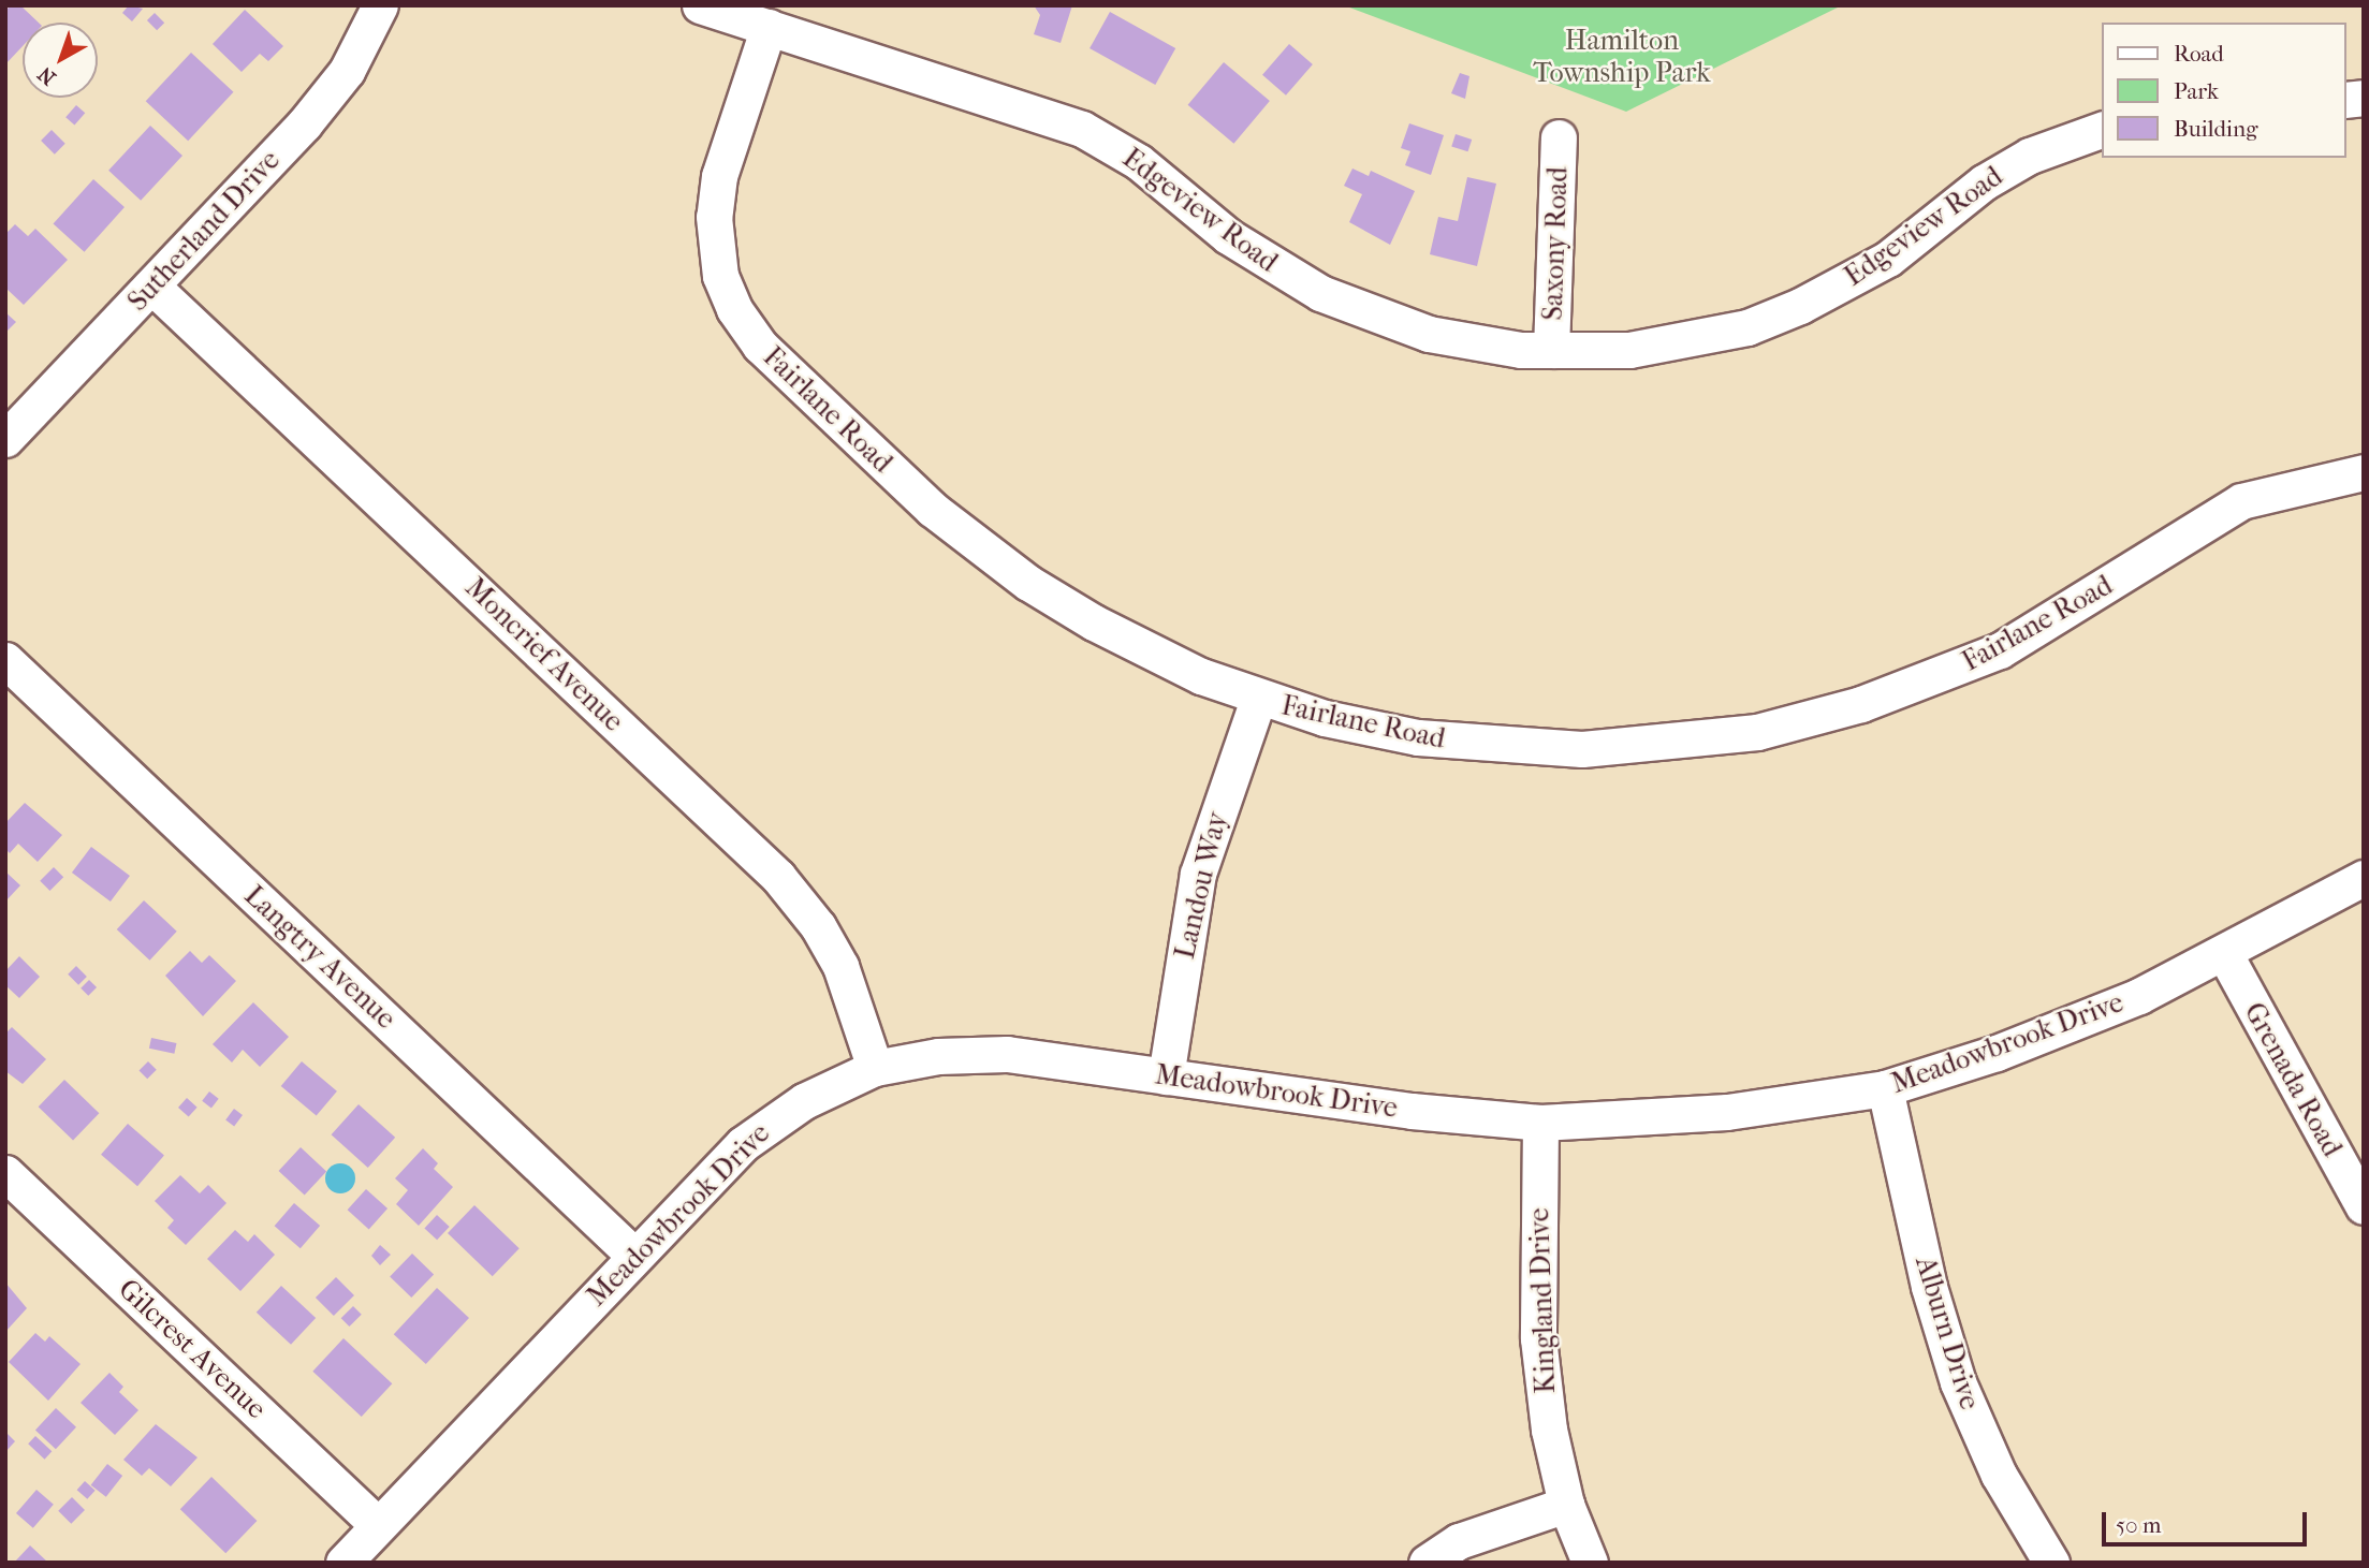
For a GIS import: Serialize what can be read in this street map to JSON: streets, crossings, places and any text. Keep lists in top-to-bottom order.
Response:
{
  "streets": {
    "street": [
      "Edgeview Road",
      "Sutherland Drive",
      "Saxony Road",
      "Fairlane Road",
      "Moncrief Avenue",
      "Landou Way",
      "Langtry Avenue",
      "Meadowbrook Drive",
      "Grenada Road",
      "Kingland Drive",
      "Alburn Drive",
      "Gilcrest Avenue"
    ]
  },
  "crossings": [
    ["Edgeview Road", "Saxony Road"],
    ["Edgeview Road", "Fairlane Road"],
    ["Sutherland Drive", "Moncrief Avenue"],
    ["Fairlane Road", "Landou Way"],
    ["Moncrief Avenue", "Meadowbrook Drive"],
    ["Landou Way", "Meadowbrook Drive"],
    ["Langtry Avenue", "Meadowbrook Drive"],
    ["Meadowbrook Drive", "Grenada Road"],
    ["Meadowbrook Drive", "Kingland Drive"],
    ["Meadowbrook Drive", "Alburn Drive"],
    ["Meadowbrook Drive", "Gilcrest Avenue"]
  ],
  "parks": ["Hamilton Township Park"],
  "legend": ["Road", "Park", "Building"],
  "scale_bar": "50 m",
  "north": "bottom left"
}
